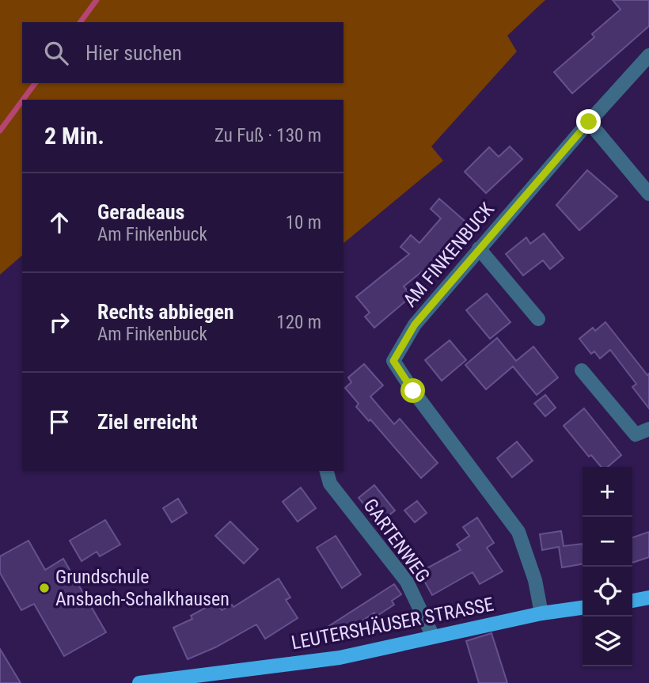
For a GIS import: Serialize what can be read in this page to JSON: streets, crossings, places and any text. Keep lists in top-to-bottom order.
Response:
{
  "streets": {
    "main road": ["LEUTERSHÄUSER STRASSE"],
    "street": ["AM FINKENBUCK", "GARTENWEG"]
  },
  "crossings": [
    ["AM FINKENBUCK", "LEUTERSHÄUSER STRASSE"],
    ["GARTENWEG", "LEUTERSHÄUSER STRASSE"]
  ],
  "places": ["Grundschule Ansbach-Schalkhausen"],
  "page": {
    "search": "Hier suchen",
    "heading": ["2 Min.", "Zu Fuß · 130 m"],
    "list": [
      ["Geradeaus", "Am Finkenbuck", "10 m"],
      ["Rechts abbiegen", "Am Finkenbuck", "120 m"],
      "Ziel erreicht"
    ],
    "map_buttons": ["+", "−"]
  }
}
